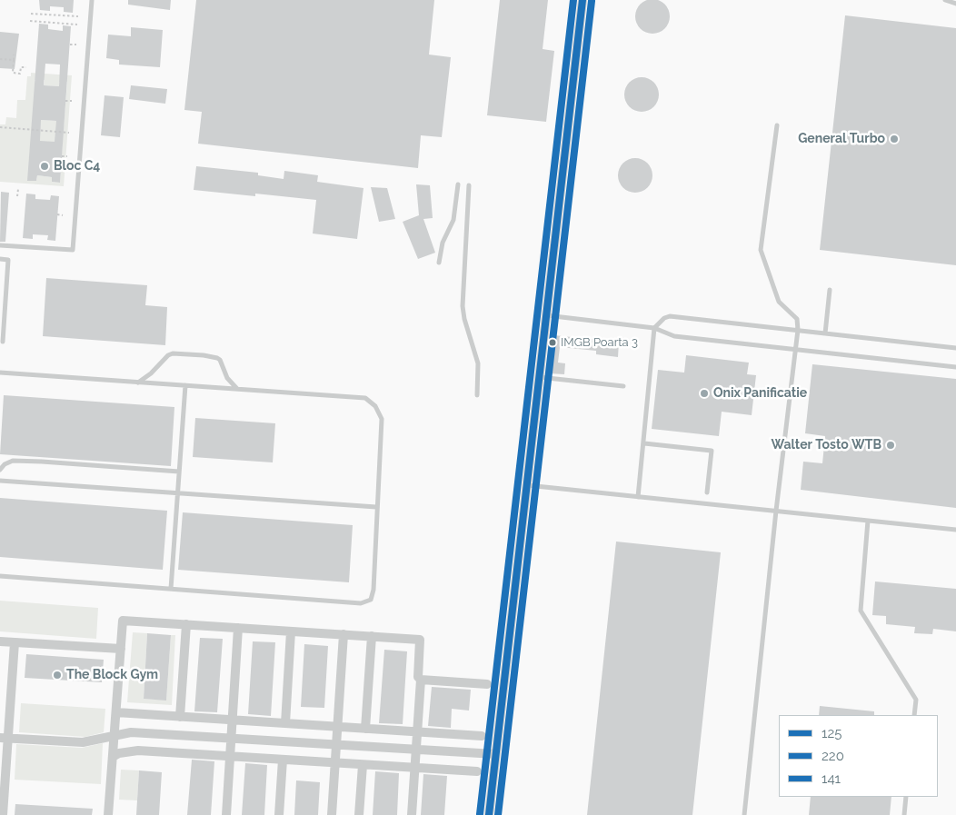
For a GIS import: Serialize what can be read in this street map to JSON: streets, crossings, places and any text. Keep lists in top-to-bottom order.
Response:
{
  "places": [
    "General Turbo",
    "Bloc C4",
    "IMGB Poarta 3",
    "Onix Panificatie",
    "Walter Tosto WTB",
    "The Block Gym"
  ],
  "lines": ["transit line 125", "transit line 141", "transit line 220"],
  "legend": ["125", "220", "141"]
}
